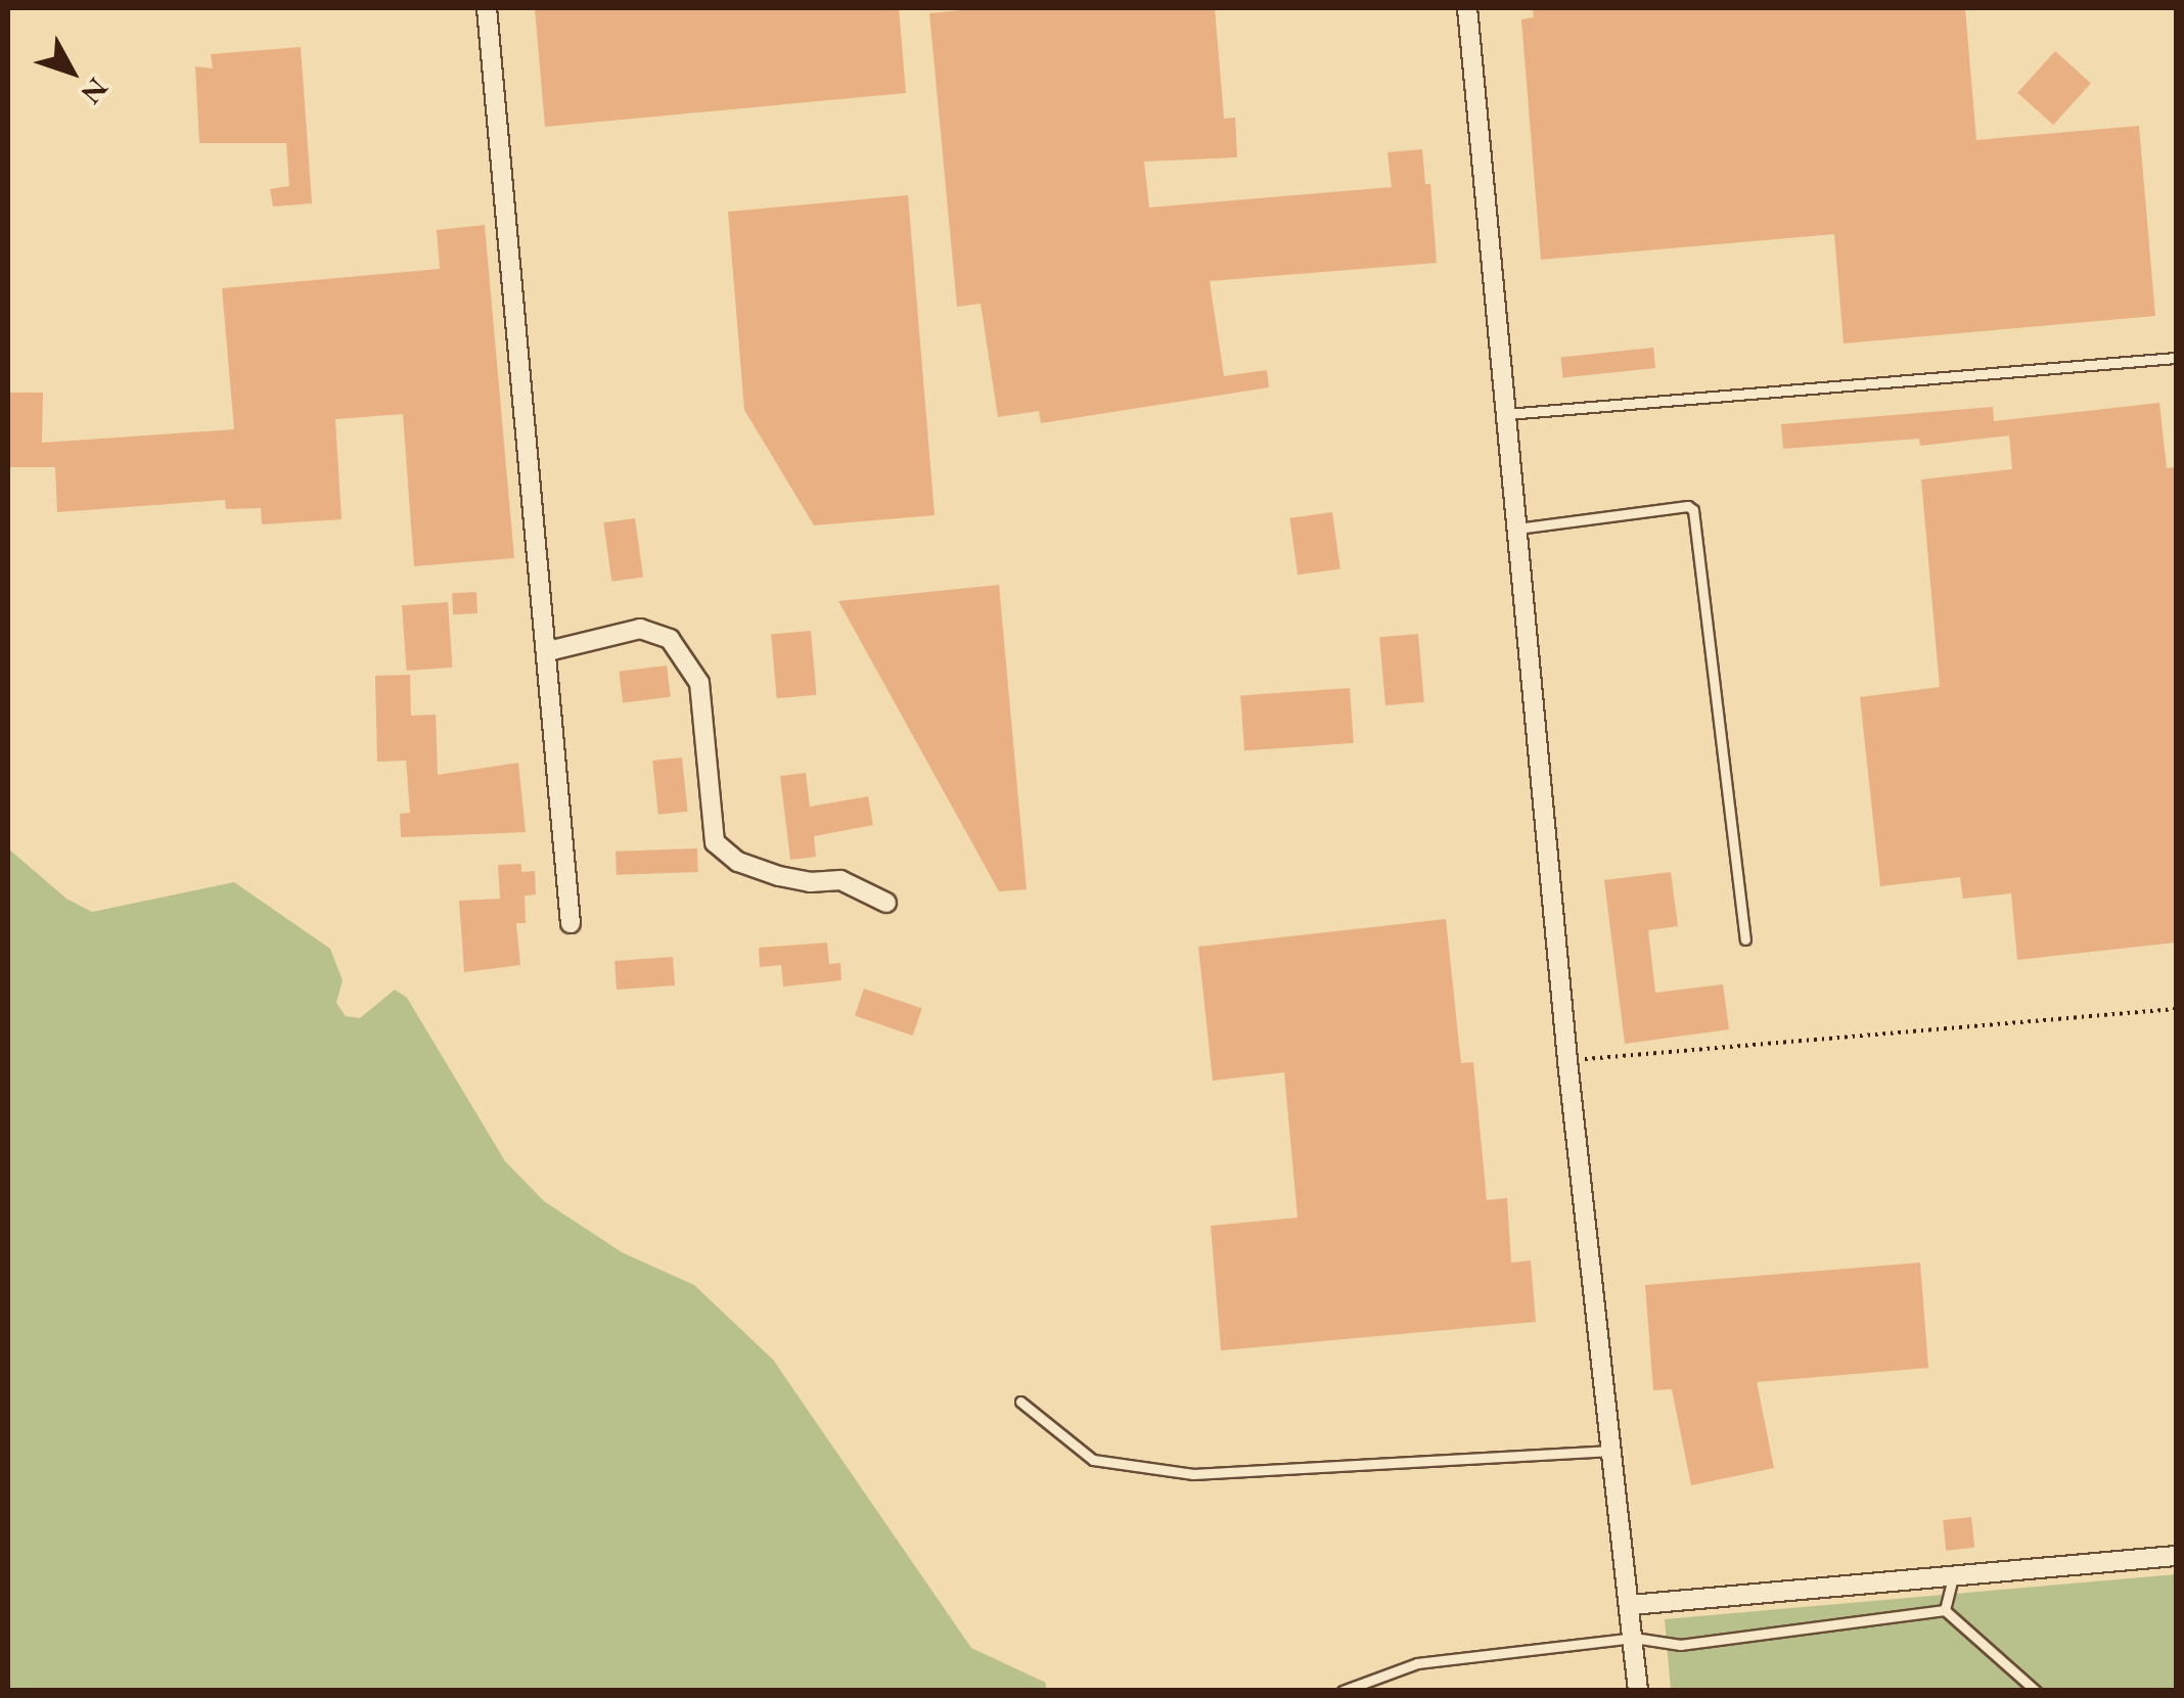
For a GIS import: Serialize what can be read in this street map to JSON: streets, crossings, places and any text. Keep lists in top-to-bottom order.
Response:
{
  "north": "bottom right"
}
